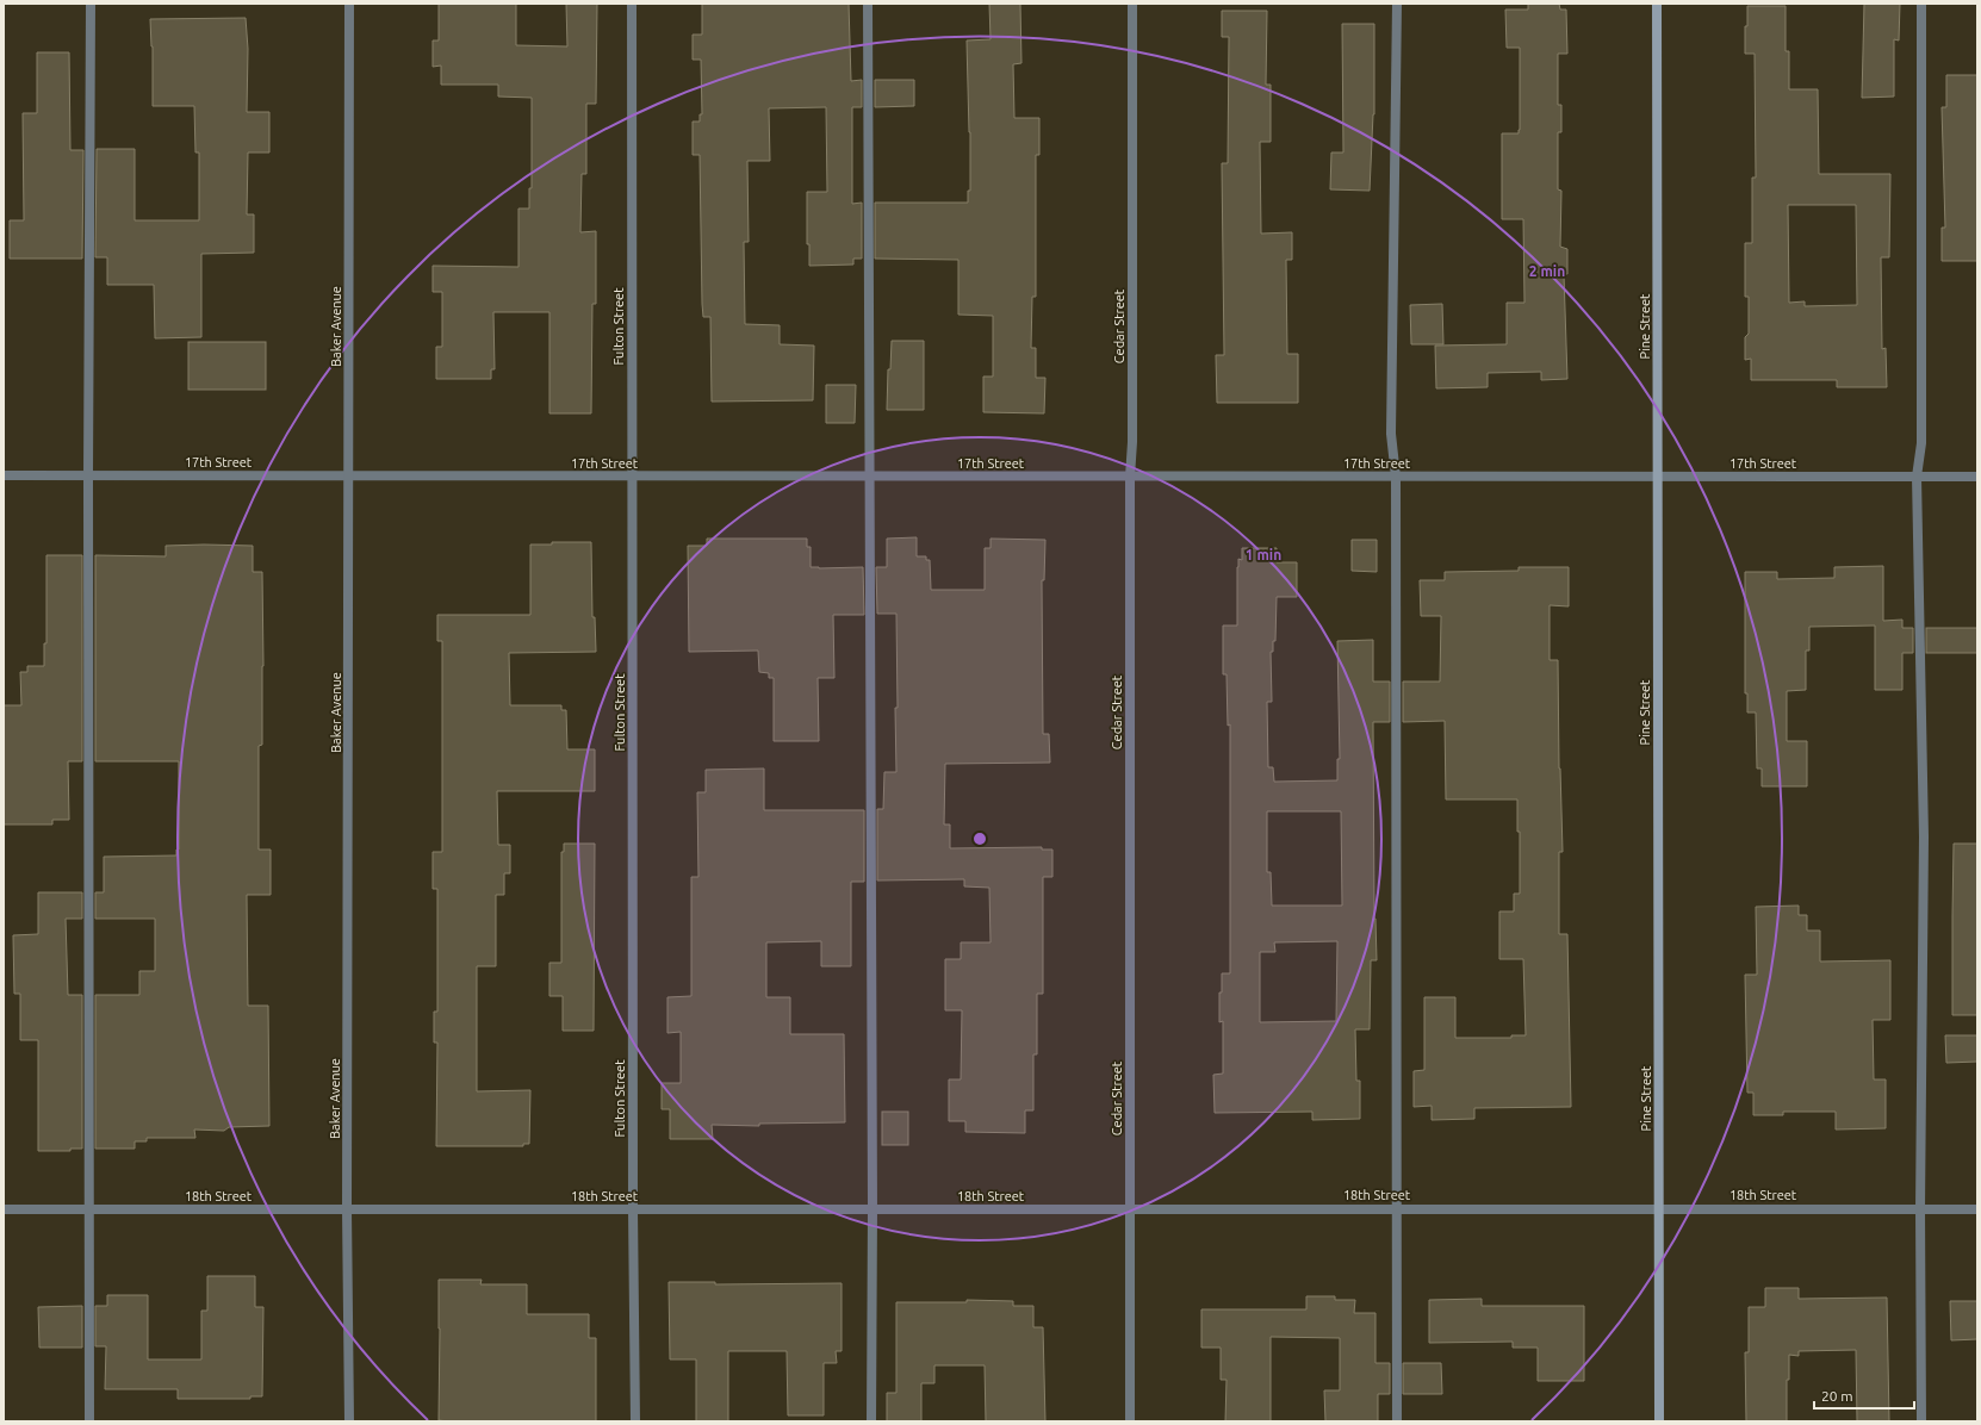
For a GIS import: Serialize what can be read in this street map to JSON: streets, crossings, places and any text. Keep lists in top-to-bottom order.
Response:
{
  "streets": {
    "street": [
      "Baker Avenue",
      "Fulton Street",
      "Cedar Street",
      "Pine Street",
      "17th Street",
      "18th Street"
    ]
  },
  "crossings": [
    ["Baker Avenue", "17th Street"],
    ["Baker Avenue", "18th Street"],
    ["Fulton Street", "17th Street"],
    ["Fulton Street", "18th Street"],
    ["Cedar Street", "17th Street"],
    ["Cedar Street", "18th Street"],
    ["Pine Street", "17th Street"],
    ["Pine Street", "18th Street"]
  ],
  "scale_bar": "20 m",
  "rings": ["2 min", "1 min"]
}
